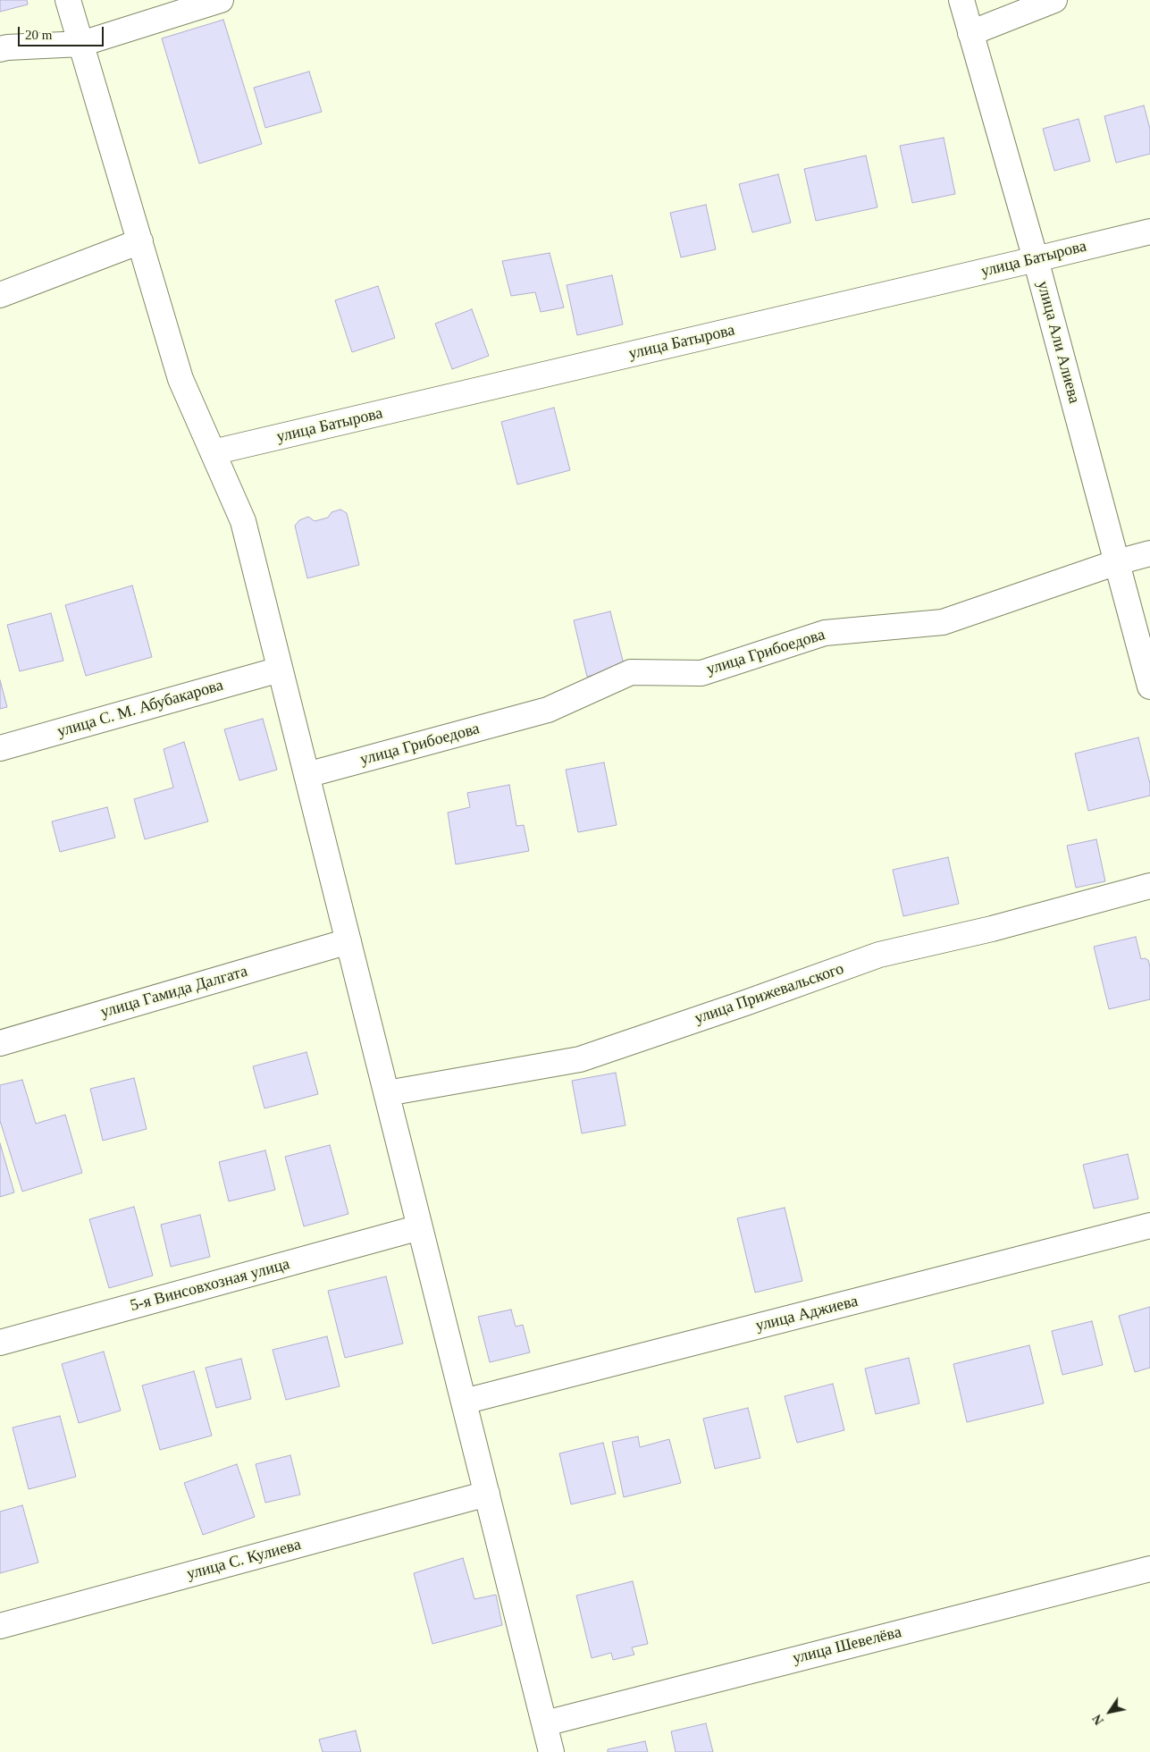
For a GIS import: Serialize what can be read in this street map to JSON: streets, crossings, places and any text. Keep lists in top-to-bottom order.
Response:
{
  "streets": {
    "street": [
      "улица Батырова",
      "улица Али Алиева",
      "улица Грибоедова",
      "улица С. М. Абубакарова",
      "улица Гамида Далгата",
      "улица Прижевальского",
      "5-я Винсовхозная улица",
      "улица Аджиева",
      "улица С. Кулиева",
      "улица Шевелёва"
    ]
  },
  "crossings": [
    ["улица Батырова", "улица Али Алиева"],
    ["улица Али Алиева", "улица Грибоедова"]
  ],
  "scale_bar": "20 m",
  "north": "bottom left"
}
